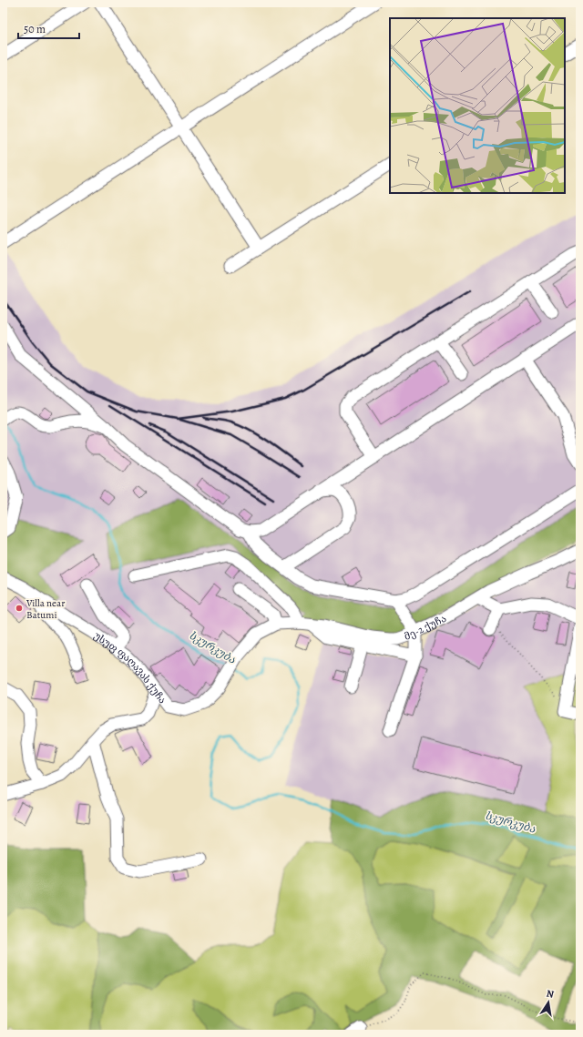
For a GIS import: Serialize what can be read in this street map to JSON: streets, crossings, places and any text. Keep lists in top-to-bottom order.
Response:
{
  "streets": {
    "street": ["მე-2 ქუჩა", "უსუფ ფაღავას ქუჩა"]
  },
  "crossings": [
    ["მე-2 ქუჩა", "უსუფ ფაღავას ქუჩა"]
  ],
  "water": ["სკურკუბა"],
  "places": ["Villa near Batumi"],
  "scale_bar": "50 m",
  "north": "top"
}
